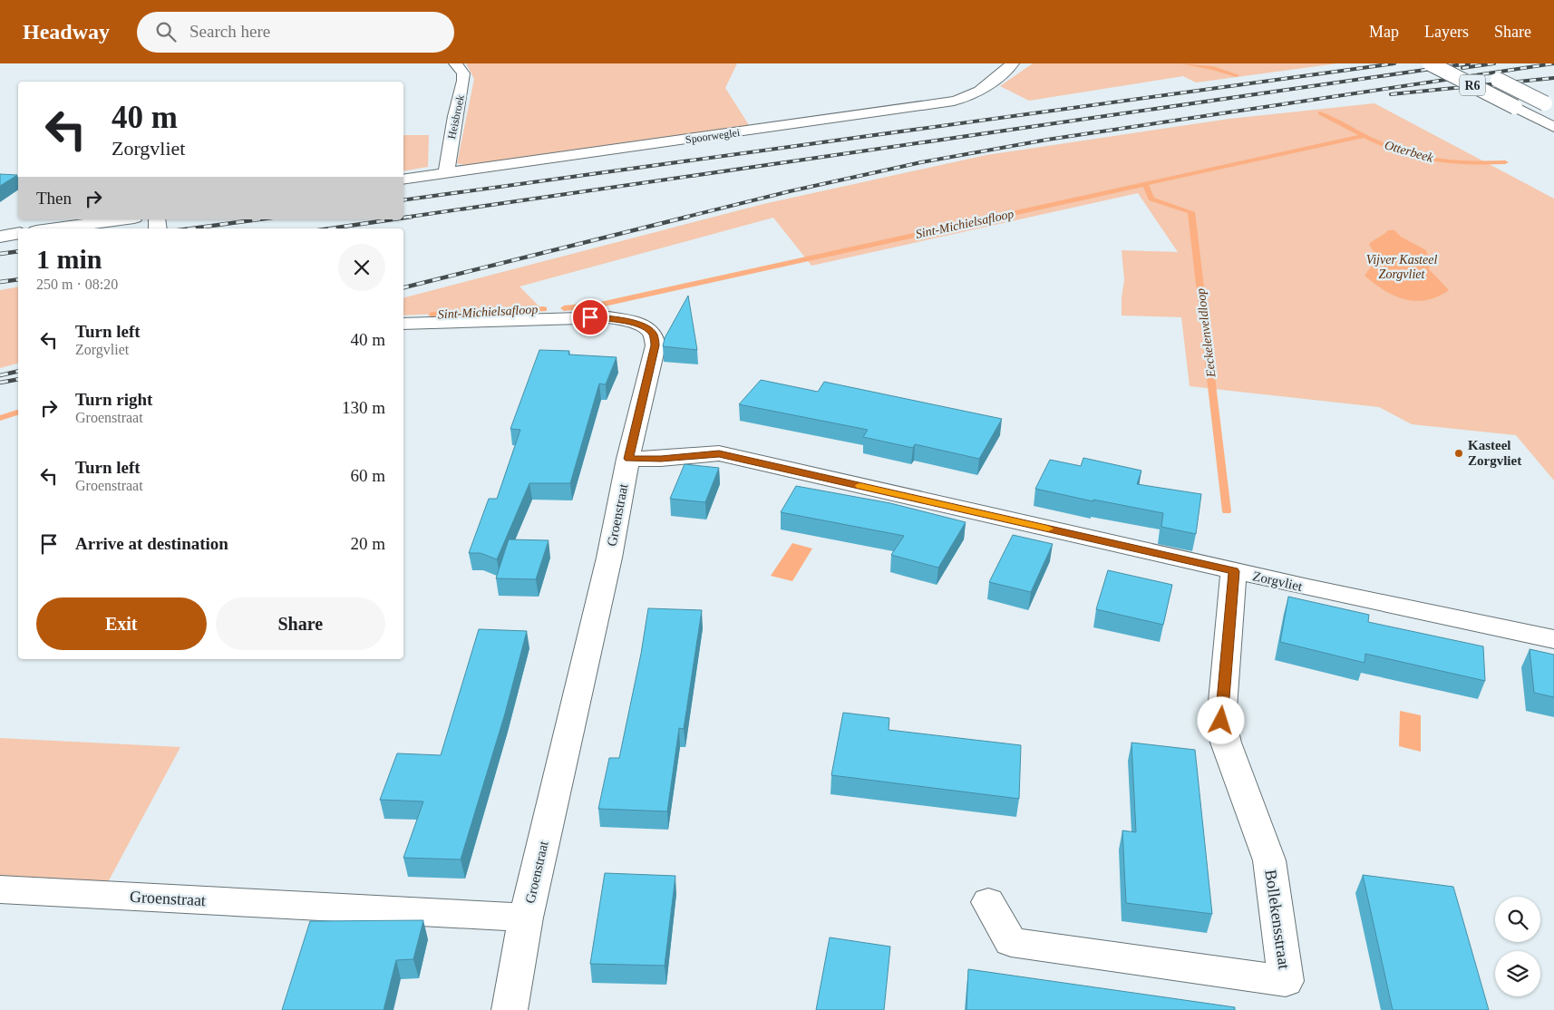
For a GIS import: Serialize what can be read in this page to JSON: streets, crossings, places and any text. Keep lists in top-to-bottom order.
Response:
{
  "streets": {
    "main road": [
      "R6",
      "Heisbroek",
      "Spoorweglei",
      "Groenstraat",
      "Zorgvliet",
      "Bollekensstraat"
    ]
  },
  "crossings": [
    ["Heisbroek", "Spoorweglei"],
    ["Groenstraat", "Zorgvliet"],
    ["Zorgvliet", "Bollekensstraat"]
  ],
  "water": [
    "Otterbeek",
    "Sint-Michielsafloop",
    "Vijver Kasteel Zorgvliet",
    "Eeckelenveldloop"
  ],
  "places": ["Kasteel Zorgvliet"],
  "page": {
    "header": "Headway",
    "search": "Search here",
    "nav": ["Map", "Layers", "Share"],
    "turn": ["40 m", "Zorgvliet"],
    "then": "Then",
    "heading": ["1 min", "250 m · 08:20"],
    "list": [
      {
        "name": "Turn left",
        "note": "Zorgvliet",
        "value": "40 m"
      },
      {
        "name": "Turn right",
        "note": "Groenstraat",
        "value": "130 m"
      },
      {
        "name": "Turn left",
        "note": "Groenstraat",
        "value": "60 m"
      },
      {
        "name": "Arrive at destination",
        "value": "20 m"
      }
    ],
    "buttons": ["Exit", "Share"]
  }
}
